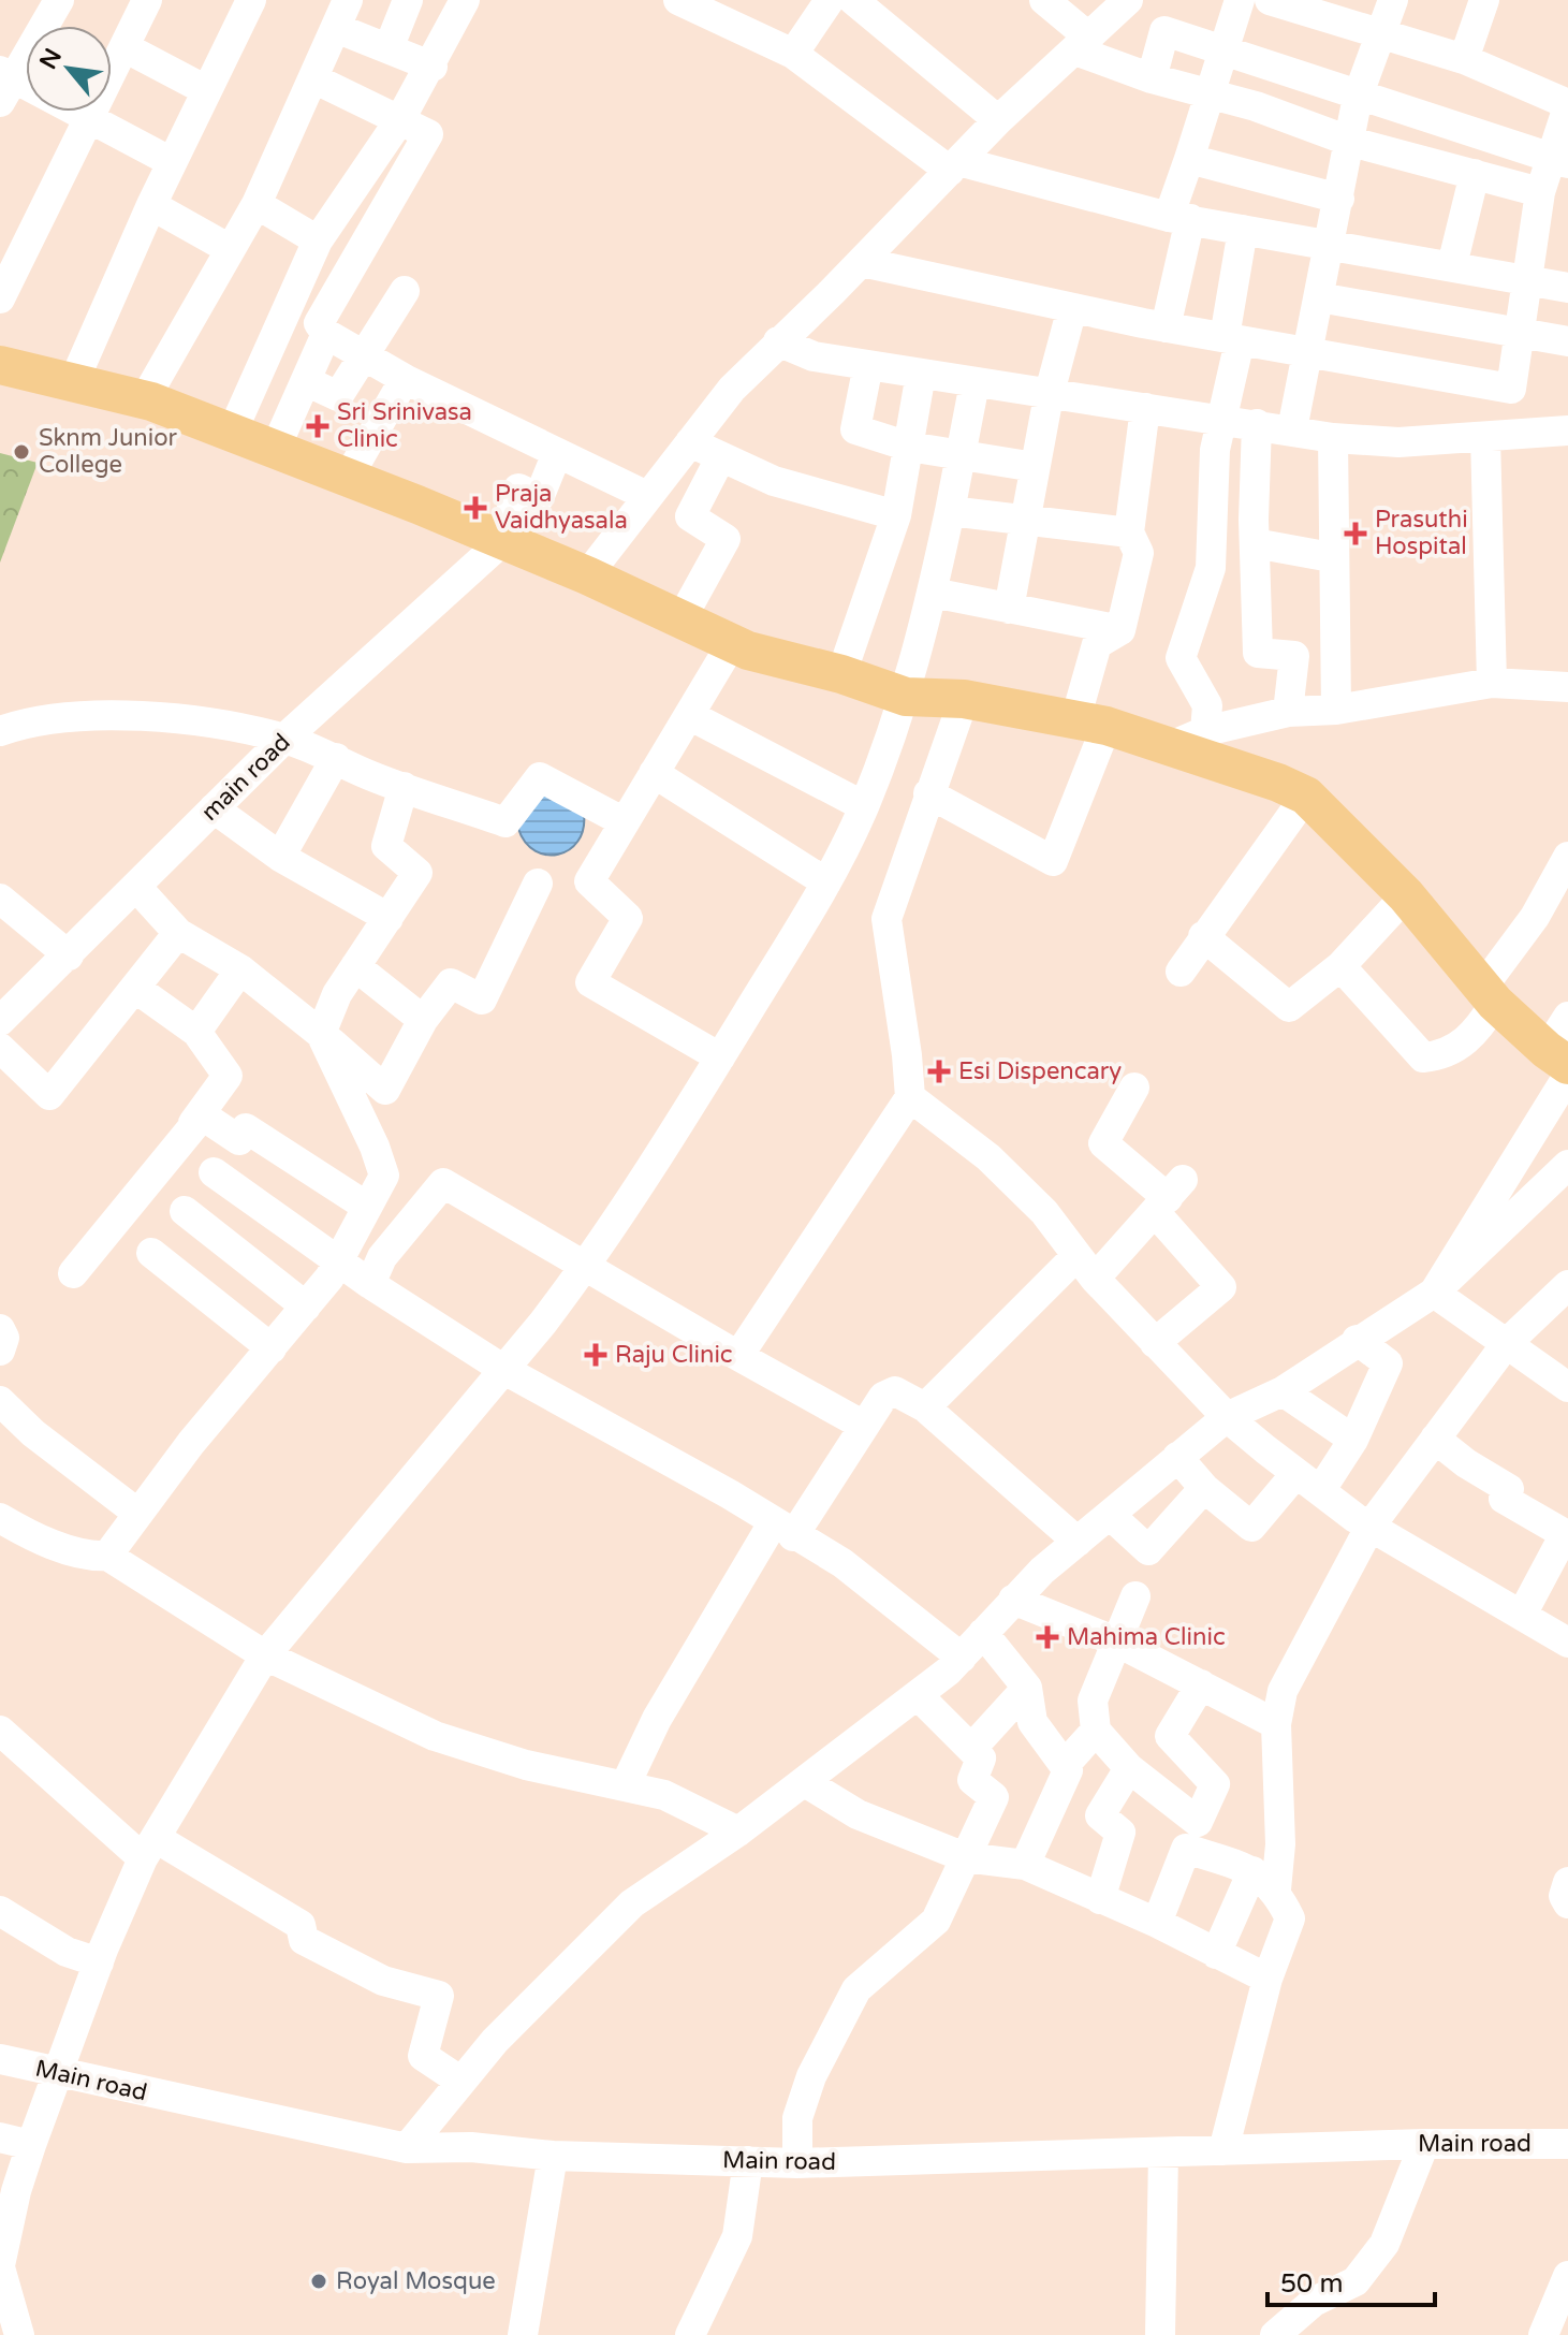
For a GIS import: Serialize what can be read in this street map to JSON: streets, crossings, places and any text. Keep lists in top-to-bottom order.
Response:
{
  "streets": {
    "street": ["main road", "Main road"]
  },
  "places": {
    "health": [
      "Sri Srinivasa Clinic",
      "Praja Vaidhyasala",
      "Prasuthi Hospital",
      "Esi Dispencary",
      "Raju Clinic",
      "Mahima Clinic"
    ],
    "other": ["Sknm Junior College", "Royal Mosque"]
  },
  "scale_bar": "50 m",
  "north": "top left"
}
